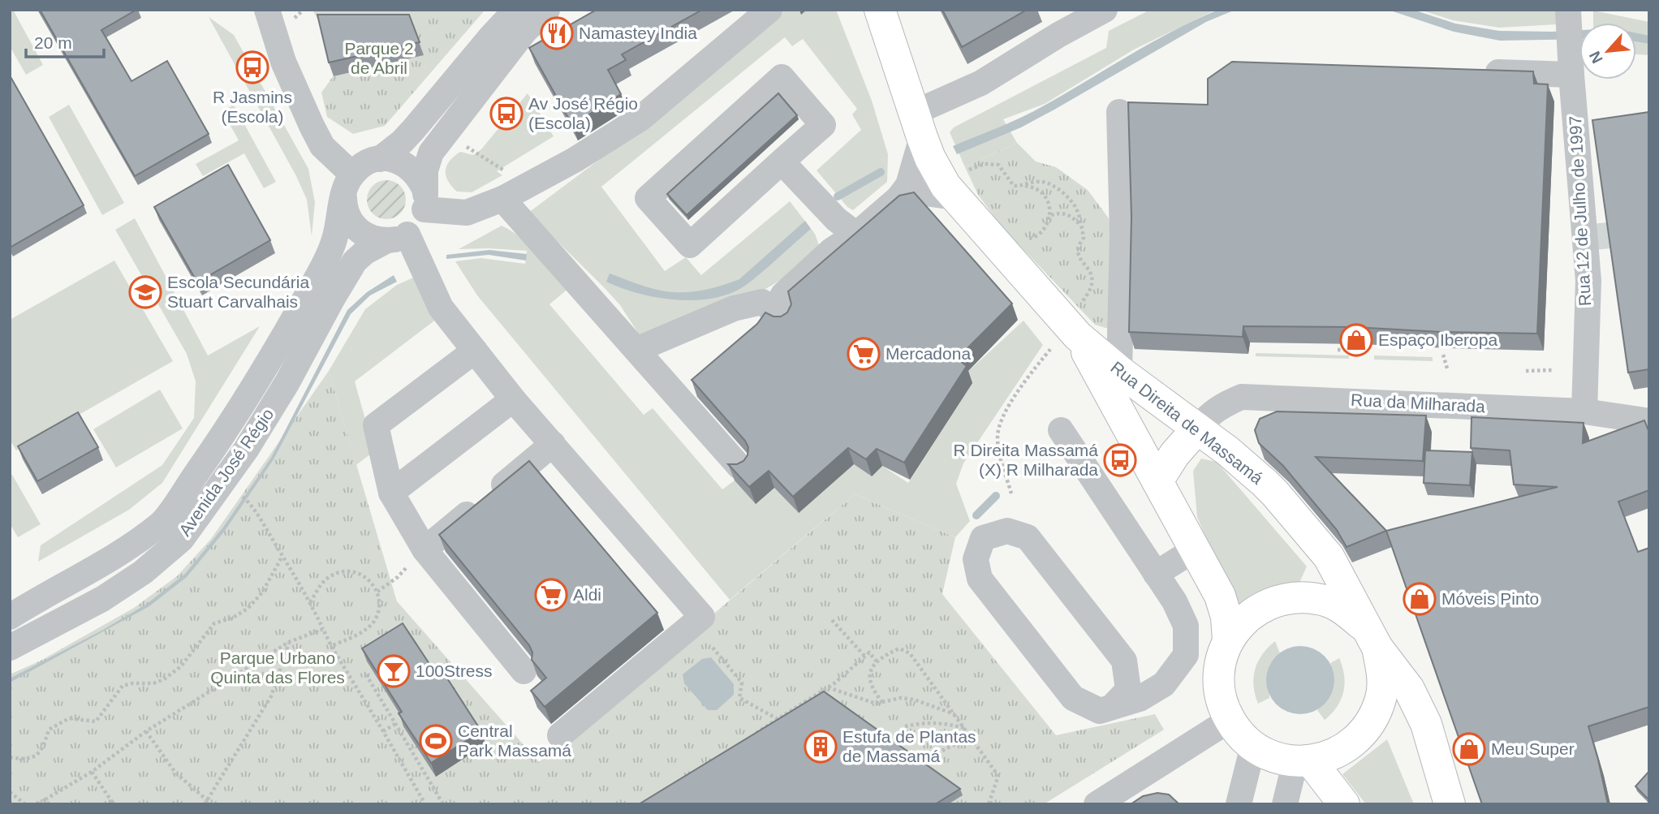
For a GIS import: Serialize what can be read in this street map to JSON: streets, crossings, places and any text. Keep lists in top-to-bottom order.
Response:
{
  "streets": {
    "main road": ["Rua Direita de Massamá"],
    "street": ["Rua 12 de Julho de 1997", "Rua da Milharada", "Avenida José Régio"]
  },
  "crossings": [
    ["Rua 12 de Julho de 1997", "Rua da Milharada"],
    ["Rua da Milharada", "Rua Direita de Massamá"]
  ],
  "parks": ["Parque 2 de Abril", "Parque Urbano Quinta das Flores"],
  "places": {
    "restaurant": ["Namastey India"],
    "bus stop": ["R Jasmins (Escola)", "Av José Régio (Escola)", "R Direita Massamá (X) R Milharada"],
    "school or university": ["Escola Secundária Stuart Carvalhais"],
    "shop": ["Espaço Iberopa", "Móveis Pinto", "Meu Super"],
    "supermarket": ["Mercadona", "Aldi"],
    "bar": ["100Stress"],
    "sports": ["Central Park Massamá"],
    "building": ["Estufa de Plantas de Massamá"]
  },
  "scale_bar": "20 m",
  "north": "bottom left"
}
